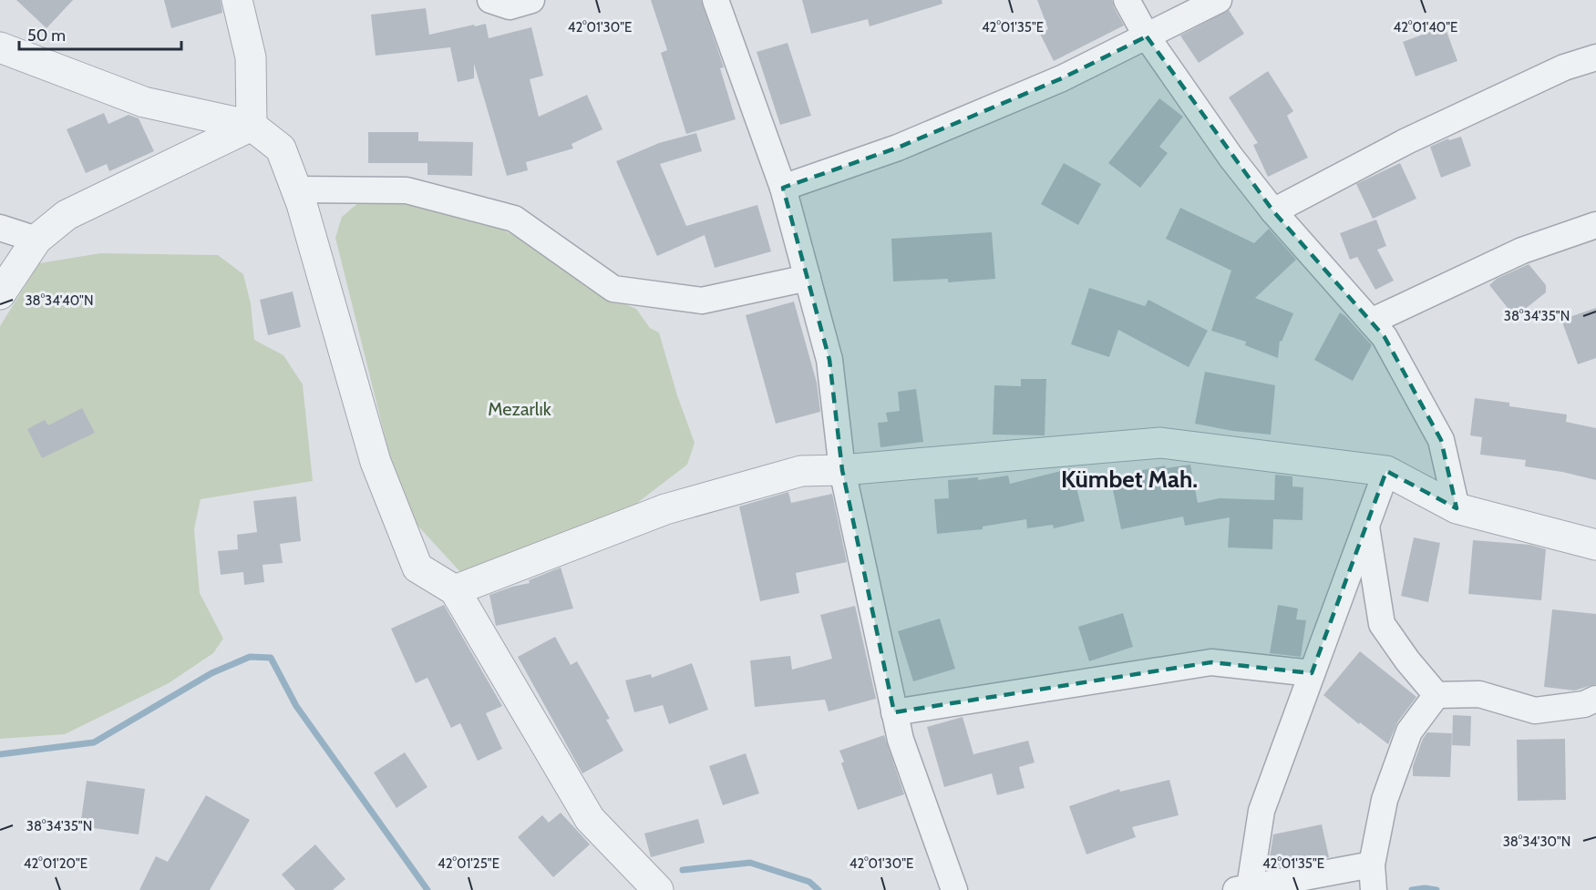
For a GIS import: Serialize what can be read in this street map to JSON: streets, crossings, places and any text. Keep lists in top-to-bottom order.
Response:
{
  "districts": ["Kümbet Mah."],
  "parks": ["Mezarlık"],
  "scale_bar": "50 m",
  "coordinates": [
    "42°01'30\"E",
    "42°01'35\"E",
    "42°01'40\"E",
    "38°34'40\"N",
    "38°34'35\"N",
    "38°34'30\"N",
    "42°01'20\"E",
    "42°01'25\"E"
  ]
}
